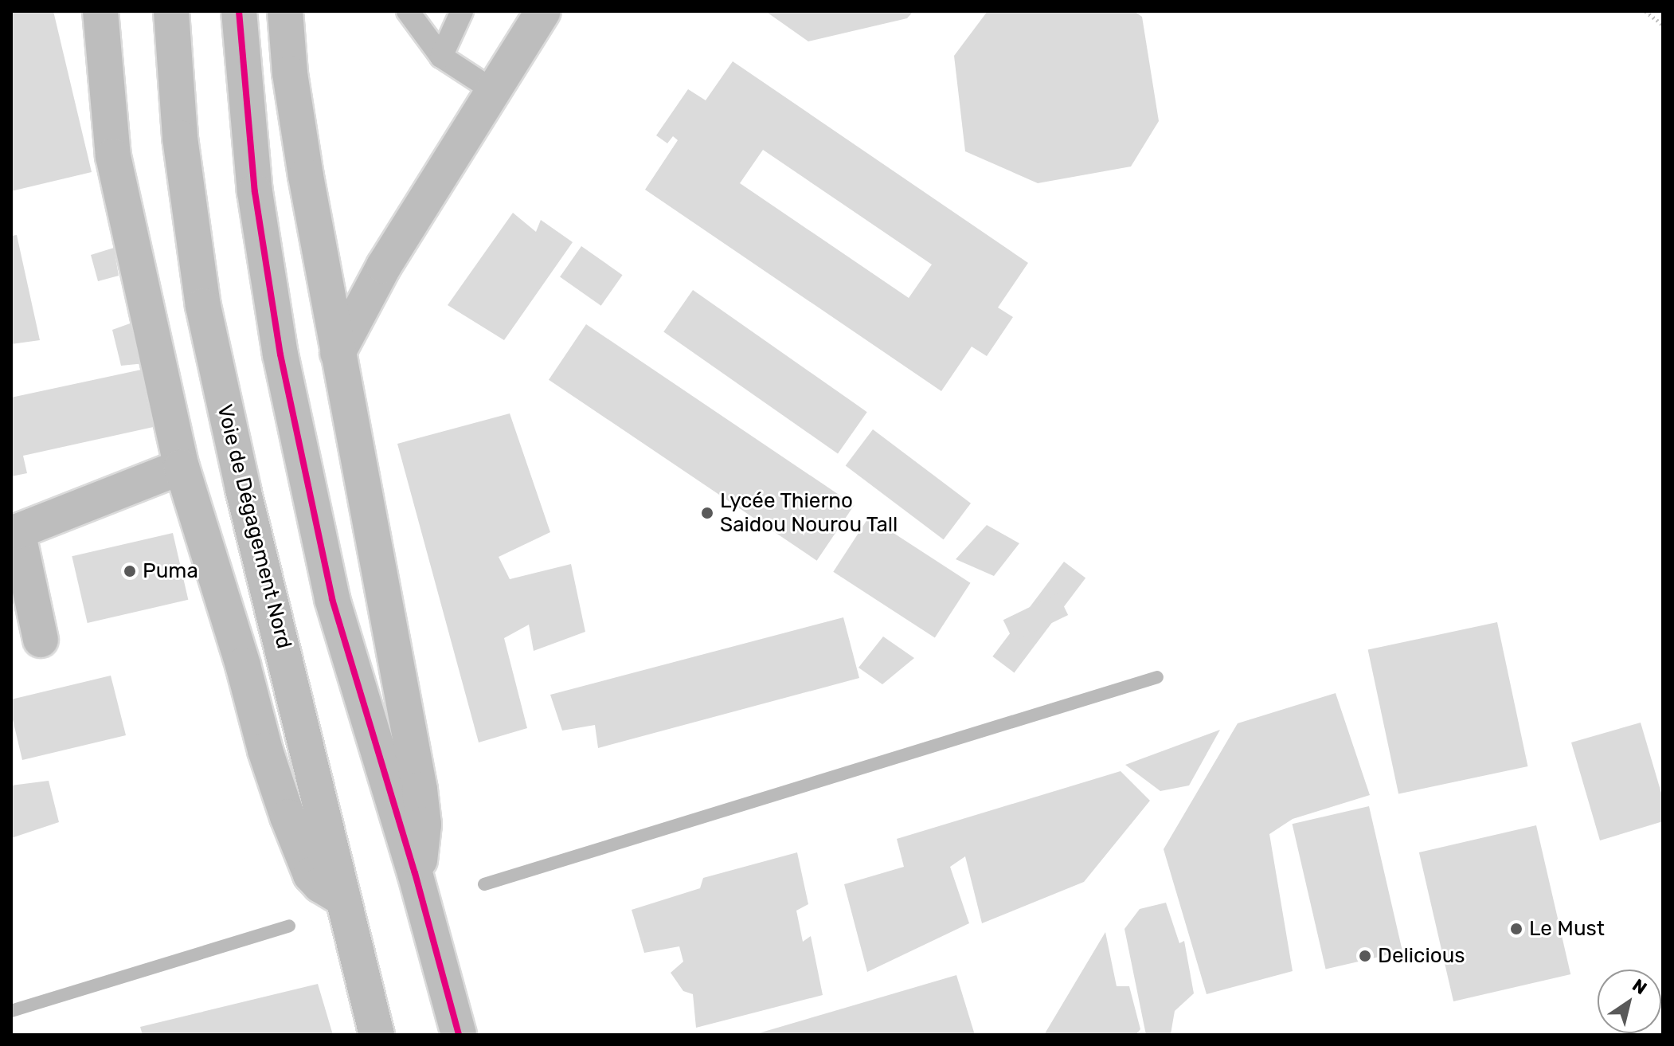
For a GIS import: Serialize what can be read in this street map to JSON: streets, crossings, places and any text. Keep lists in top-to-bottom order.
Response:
{
  "streets": {
    "main road": ["Voie de Dégagement Nord"]
  },
  "places": [
    "Lycée Thierno Saidou Nourou Tall",
    "Puma",
    "Le Must",
    "Delicious"
  ],
  "north": "top right"
}
